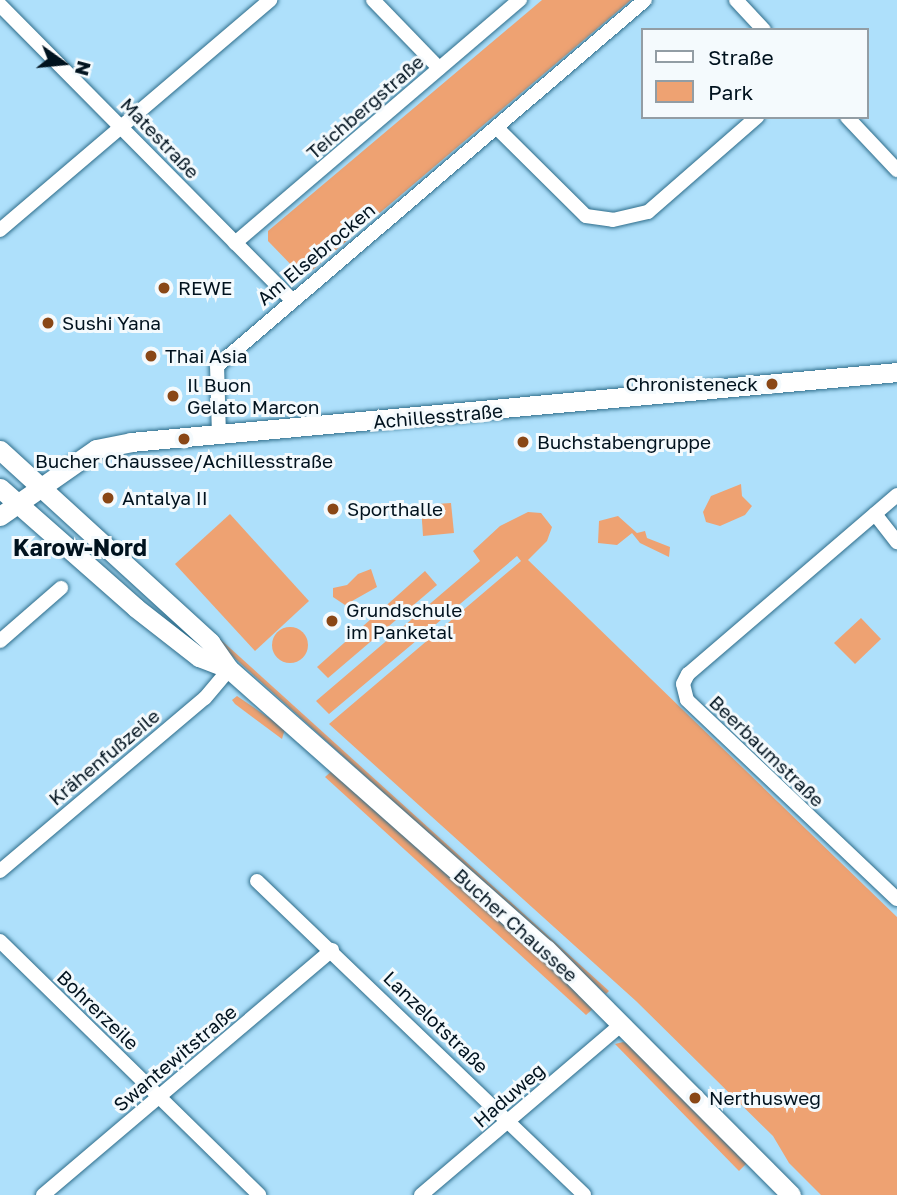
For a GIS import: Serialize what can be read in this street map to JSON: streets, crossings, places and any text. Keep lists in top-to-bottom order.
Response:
{
  "streets": {
    "main road": ["Achillesstraße", "Bucher Chaussee"],
    "street": [
      "Teichbergstraße",
      "Matestraße",
      "Am Elsebrocken",
      "Beerbaumstraße",
      "Krähenfußzeile",
      "Bohrerzeile",
      "Lanzelotstraße",
      "Swantewitstraße",
      "Haduweg"
    ]
  },
  "crossings": [
    ["Teichbergstraße", "Matestraße"],
    ["Matestraße", "Am Elsebrocken"],
    ["Am Elsebrocken", "Achillesstraße"],
    ["Achillesstraße", "Bucher Chaussee"],
    ["Krähenfußzeile", "Bucher Chaussee"],
    ["Bucher Chaussee", "Haduweg"],
    ["Bohrerzeile", "Swantewitstraße"],
    ["Lanzelotstraße", "Swantewitstraße"],
    ["Lanzelotstraße", "Haduweg"]
  ],
  "districts": ["Karow-Nord"],
  "places": [
    "REWE",
    "Sushi Yana",
    "Thai Asia",
    "Chronisteneck",
    "Il Buon Gelato Marcon",
    "Bucher Chaussee/Achillesstraße",
    "Buchstabengruppe",
    "Antalya II",
    "Sporthalle",
    "Grundschule im Panketal",
    "Nerthusweg"
  ],
  "legend": ["Straße", "Park"],
  "north": "right"
}
